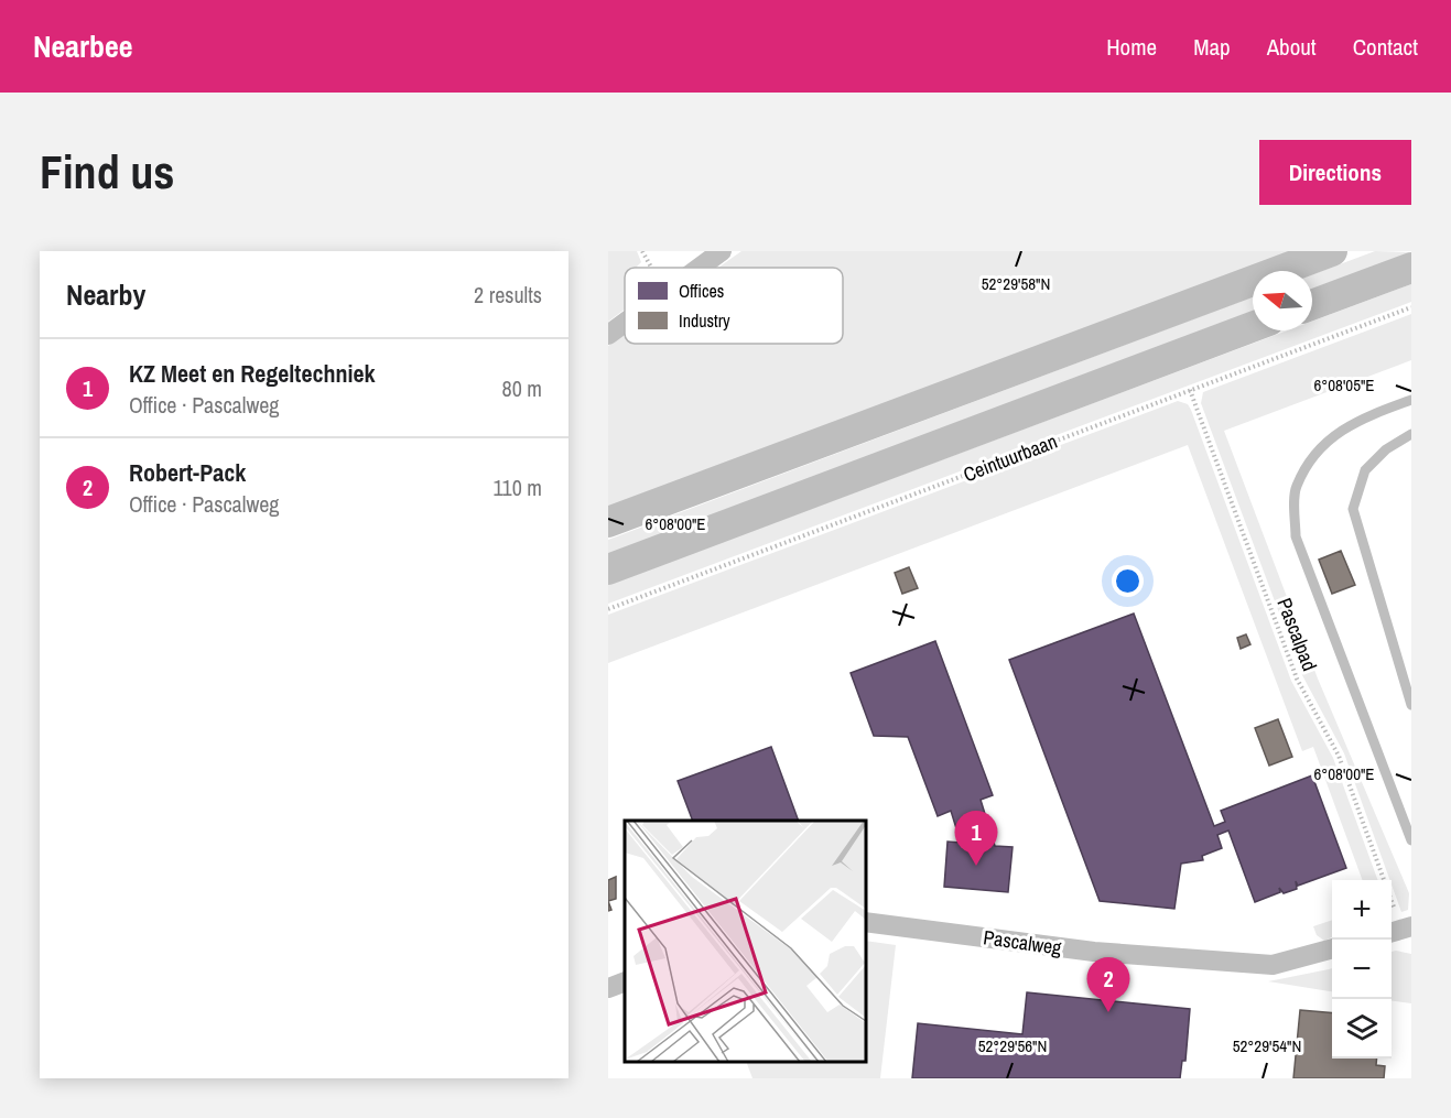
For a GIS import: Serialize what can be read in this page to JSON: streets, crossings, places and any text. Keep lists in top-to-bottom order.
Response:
{
  "streets": {
    "main road": ["Ceintuurbaan"],
    "street": ["Pascalweg"],
    "path": ["Pascalpad"]
  },
  "crossings": [
    ["Ceintuurbaan", "Pascalpad"]
  ],
  "legend": ["Offices", "Industry"],
  "north": "left",
  "page": {
    "header": "Nearbee",
    "nav": [
      "Home",
      "Map",
      "About",
      "Contact"
    ],
    "buttons": "Directions",
    "title": "Find us",
    "heading": ["Nearby", "2 results"],
    "list": [
      {
        "mark": "1",
        "name": "KZ Meet en Regeltechniek",
        "note": "Office · Pascalweg",
        "value": "80 m"
      },
      {
        "mark": "2",
        "name": "Robert-Pack",
        "note": "Office · Pascalweg",
        "value": "110 m"
      }
    ],
    "pins": ["1", "2"],
    "map_buttons": ["+", "−"]
  },
  "coordinates": [
    "52°29'58\"N",
    "6°08'05\"E",
    "6°08'00\"E",
    "52°29'56\"N",
    "52°29'54\"N"
  ]
}
